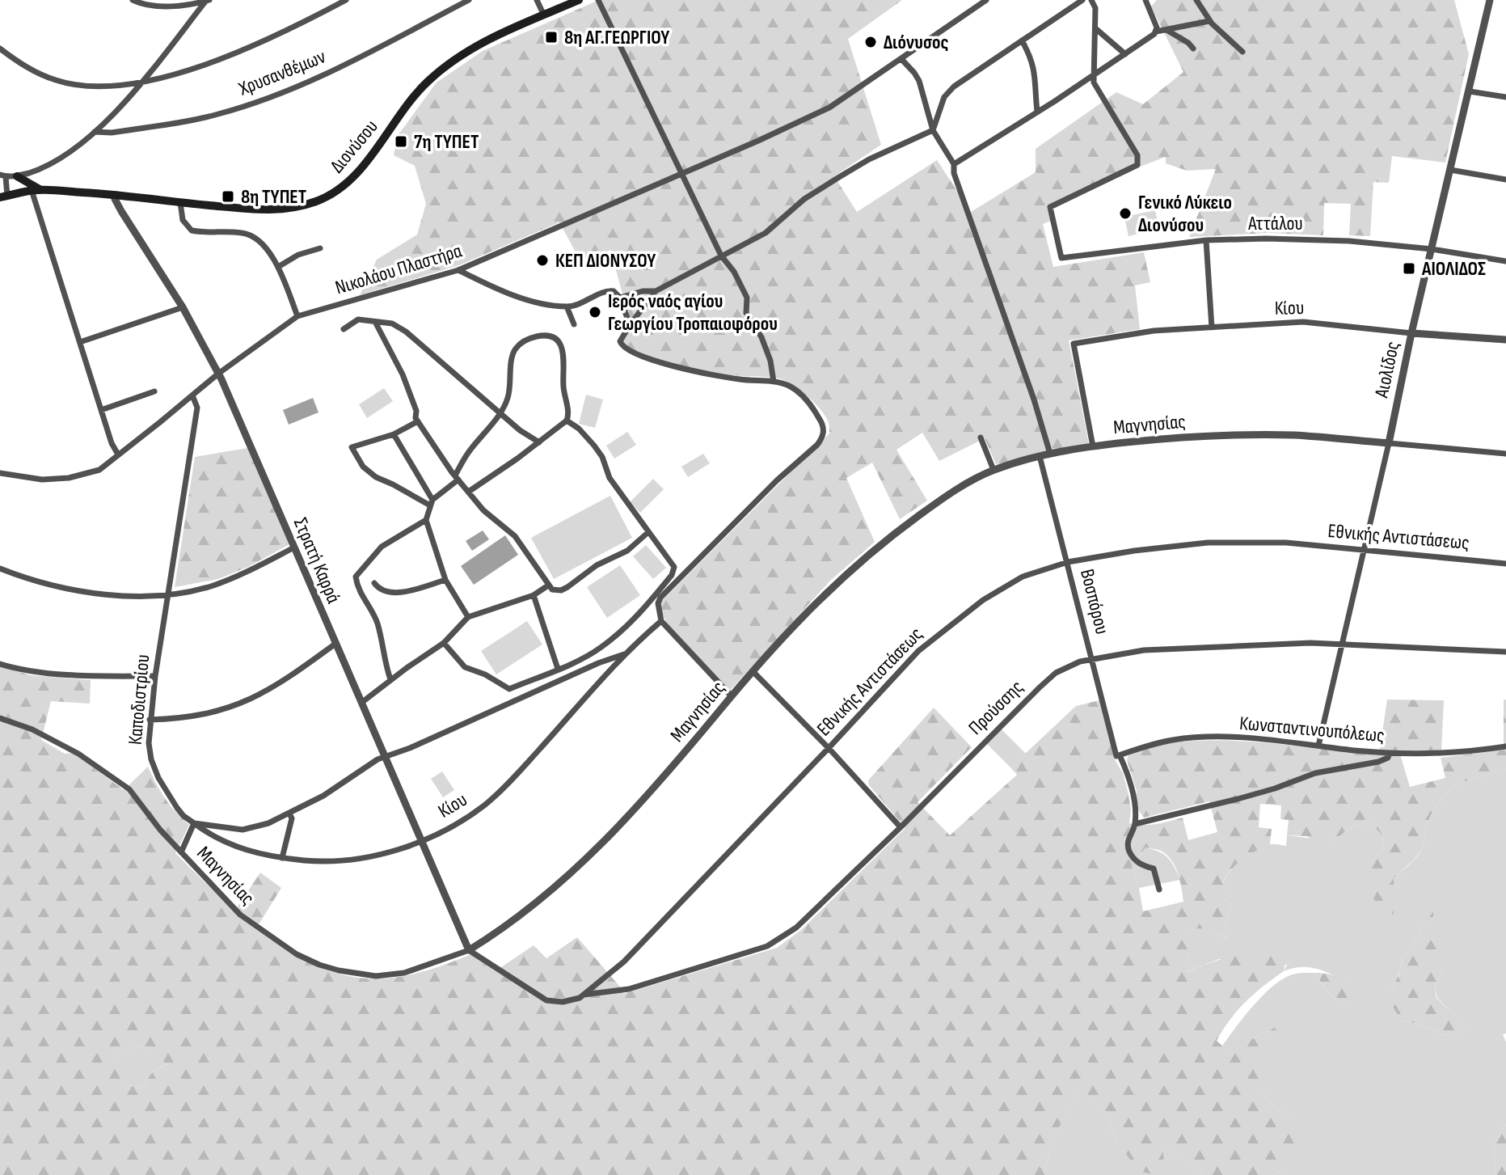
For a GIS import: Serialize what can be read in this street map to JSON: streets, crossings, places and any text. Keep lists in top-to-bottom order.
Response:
{
  "streets": {
    "main road": ["Διονύσου"],
    "street": [
      "Χρυσανθέμων",
      "Αττάλου",
      "Νικολάου Πλαστήρα",
      "Κίου",
      "Αιολίδος",
      "Μαγνησίας",
      "Εθνικής Αντιστάσεως",
      "Στρατή Καρρά",
      "Βοσπόρου",
      "Καποδιστρίου",
      "Προύσσης",
      "Κωνσταντινουπόλεως"
    ]
  },
  "crossings": [
    ["Διονύσου", "Στρατή Καρρά"],
    ["Αττάλου", "Αιολίδος"],
    ["Νικολάου Πλαστήρα", "Στρατή Καρρά"],
    ["Νικολάου Πλαστήρα", "Καποδιστρίου"],
    ["Κίου", "Αιολίδος"],
    ["Κίου", "Μαγνησίας"],
    ["Κίου", "Στρατή Καρρά"],
    ["Κίου", "Καποδιστρίου"],
    ["Αιολίδος", "Μαγνησίας"],
    ["Αιολίδος", "Εθνικής Αντιστάσεως"],
    ["Αιολίδος", "Προύσσης"],
    ["Αιολίδος", "Κωνσταντινουπόλεως"],
    ["Μαγνησίας", "Εθνικής Αντιστάσεως"],
    ["Μαγνησίας", "Στρατή Καρρά"],
    ["Μαγνησίας", "Βοσπόρου"],
    ["Εθνικής Αντιστάσεως", "Στρατή Καρρά"],
    ["Εθνικής Αντιστάσεως", "Βοσπόρου"],
    ["Εθνικής Αντιστάσεως", "Προύσσης"],
    ["Βοσπόρου", "Προύσσης"],
    ["Βοσπόρου", "Κωνσταντινουπόλεως"]
  ],
  "places": {
    "transit": [
      "8η ΑΓ.ΓΕΩΡΓΙΟΥ",
      "7η ΤΥΠΕΤ",
      "8η ΤΥΠΕΤ",
      "ΑΙΟΛΙΔΟΣ"
    ],
    "other": [
      "Διόνυσος",
      "Γενικό Λύκειο Διονύσου",
      "ΚΕΠ ΔΙΟΝΥΣΟΥ",
      "Ιερός ναός αγίου Γεωργίου Τροπαιοφόρου"
    ]
  }
}
